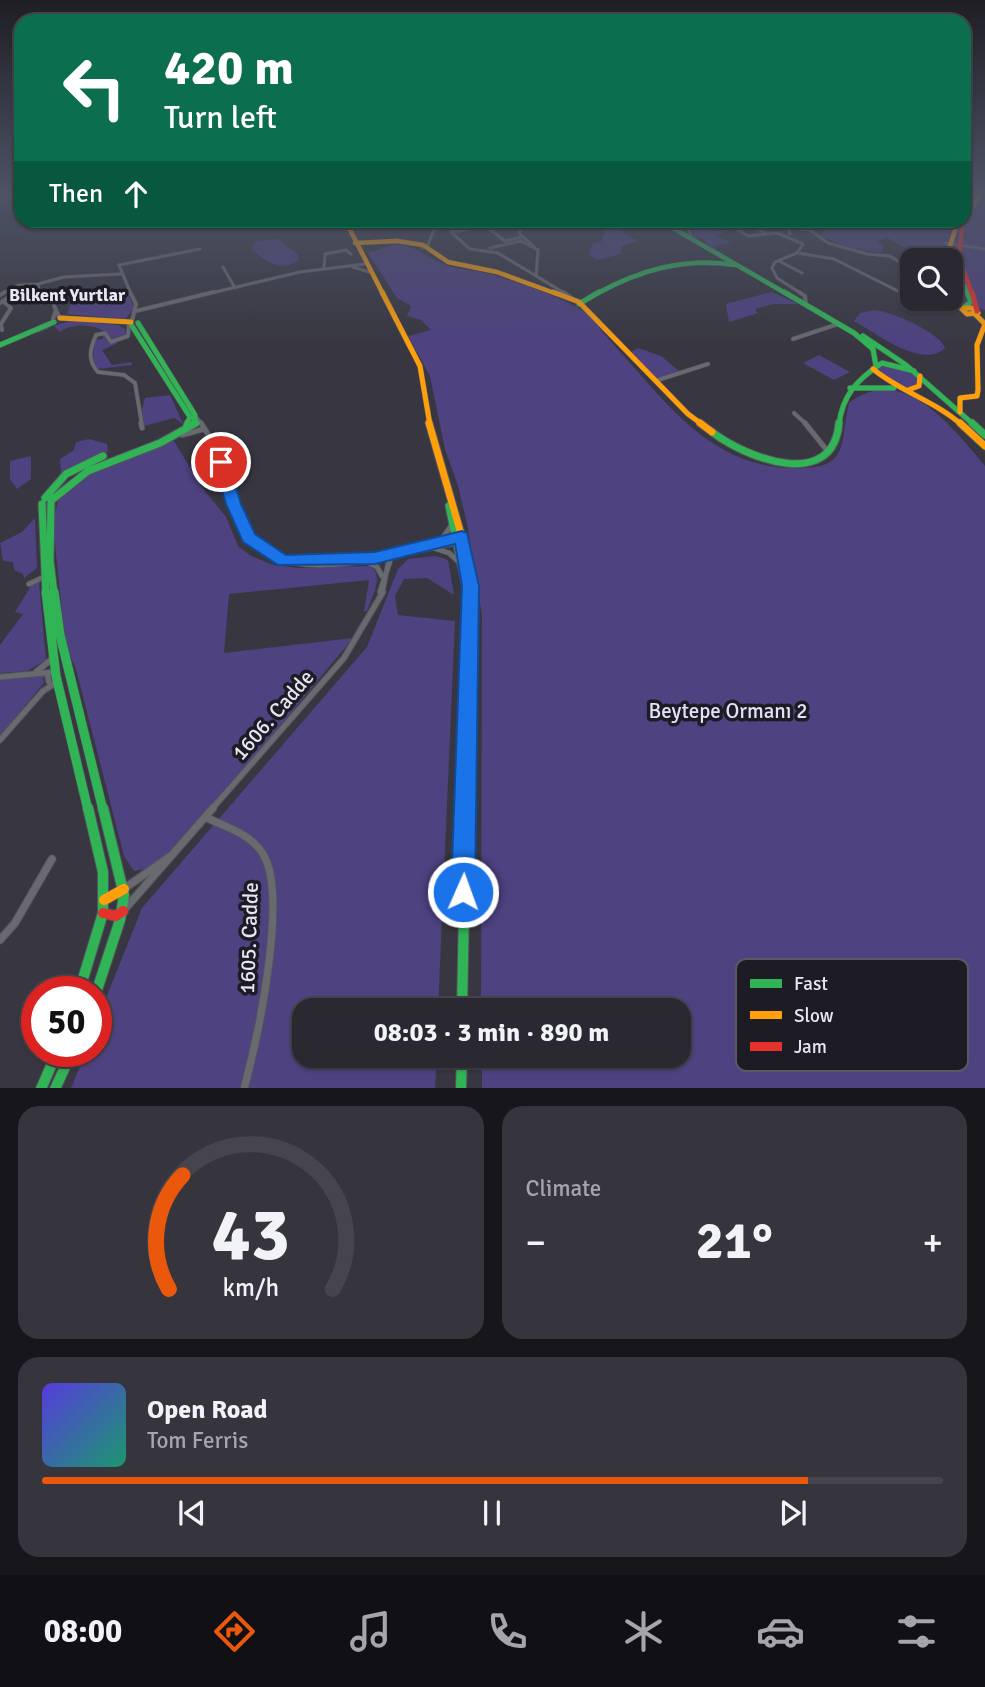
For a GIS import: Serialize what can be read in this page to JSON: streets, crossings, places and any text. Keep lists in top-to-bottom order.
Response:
{
  "streets": {
    "street": ["1606. Cadde", "1605. Cadde"]
  },
  "crossings": [
    ["1606. Cadde", "1605. Cadde"]
  ],
  "districts": ["Bilkent Yurtlar"],
  "parks": ["Beytepe Ormanı 2"],
  "legend": ["Fast", "Slow", "Jam"],
  "page": {
    "turn": ["420 m", "Turn left"],
    "then": "Then",
    "limit": "50",
    "trip": "08:03 · 3 min · 890 m",
    "tile": "Climate",
    "heat": ["−", "21°", "+"],
    "song": ["Open Road", "Tom Ferris"],
    "tabs": "08:00",
    "gauge": ["43", "km/h"]
  }
}
